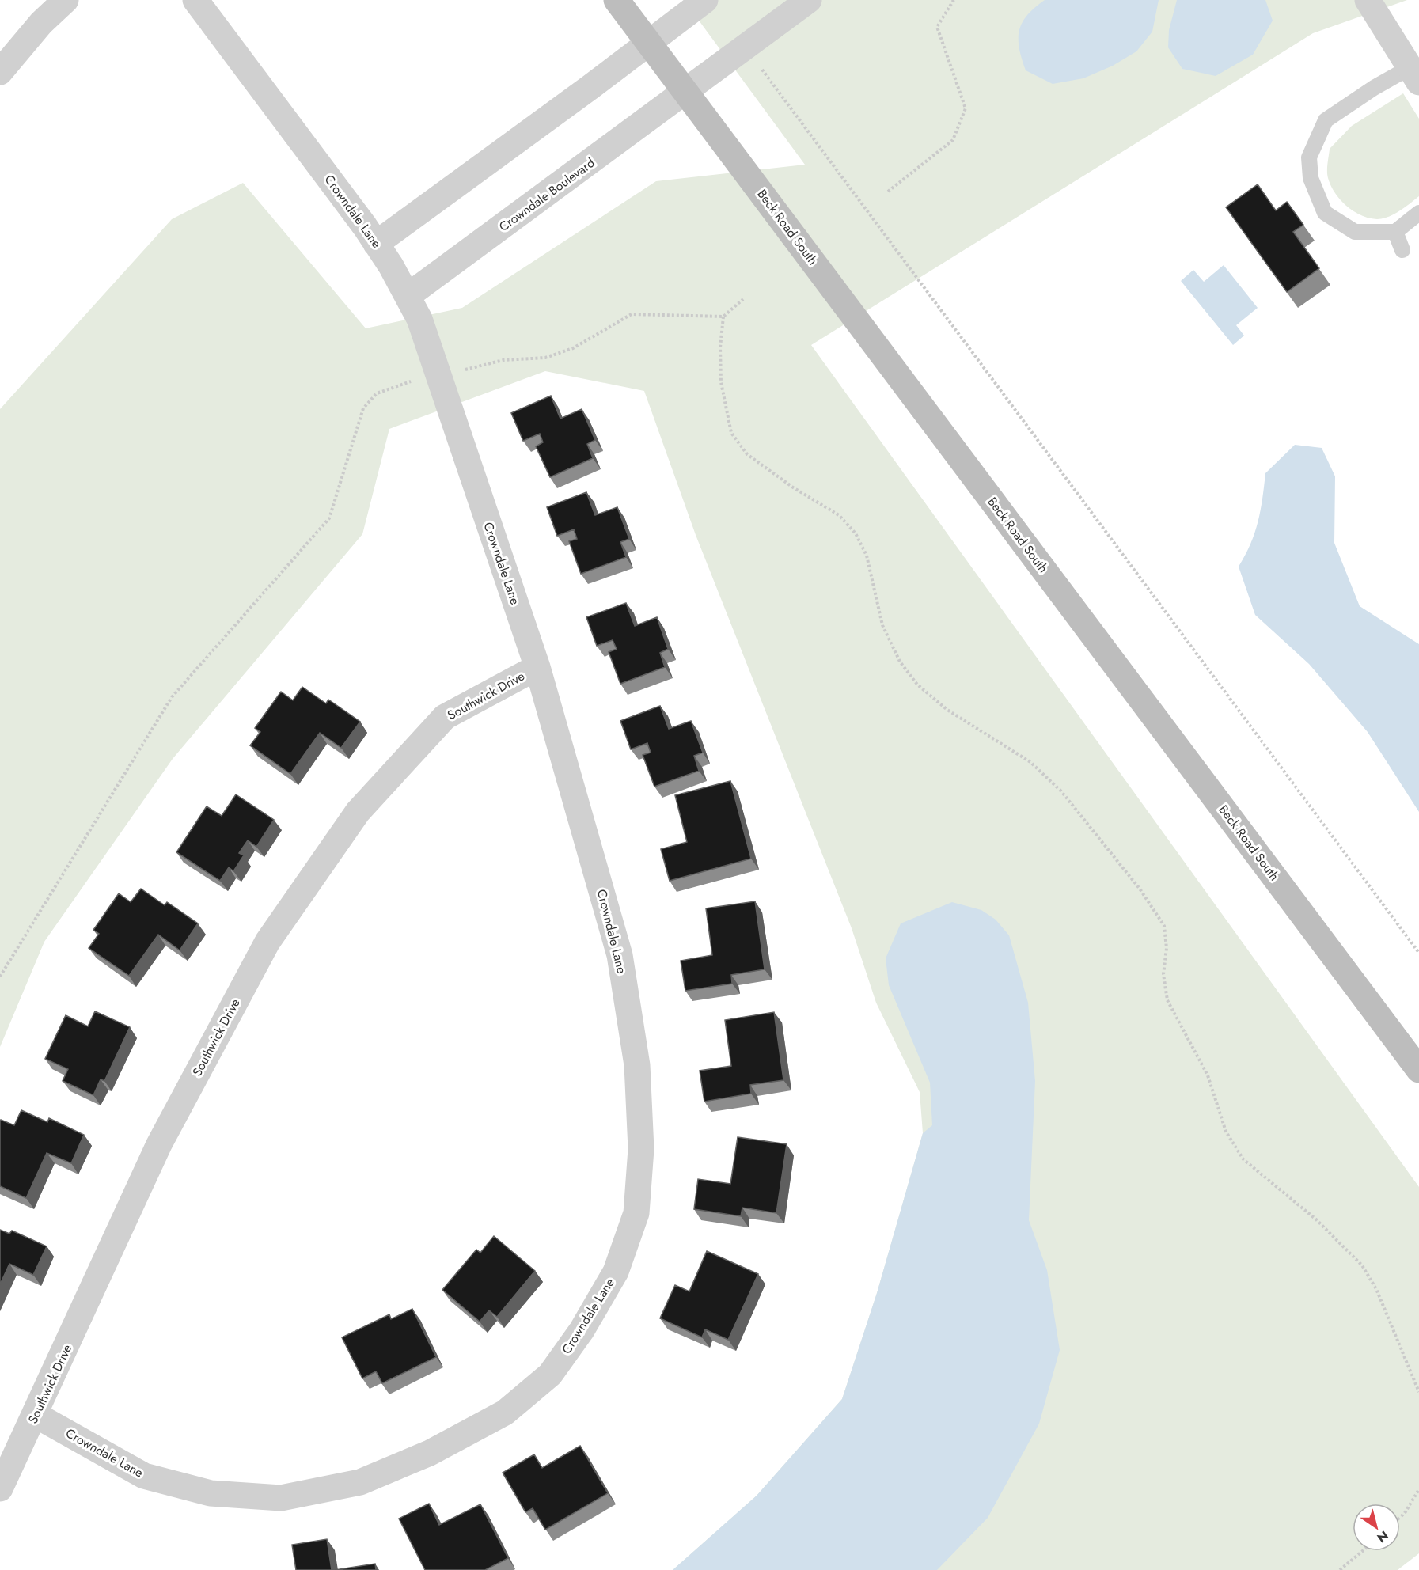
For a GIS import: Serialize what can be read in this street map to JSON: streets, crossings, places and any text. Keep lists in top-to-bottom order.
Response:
{
  "streets": {
    "main road": ["Beck Road South"],
    "street": ["Crowndale Boulevard", "Crowndale Lane", "Southwick Drive"]
  },
  "crossings": [
    ["Crowndale Boulevard", "Crowndale Lane"],
    ["Crowndale Boulevard", "Beck Road South"],
    ["Crowndale Lane", "Southwick Drive"]
  ],
  "north": "bottom right"
}
